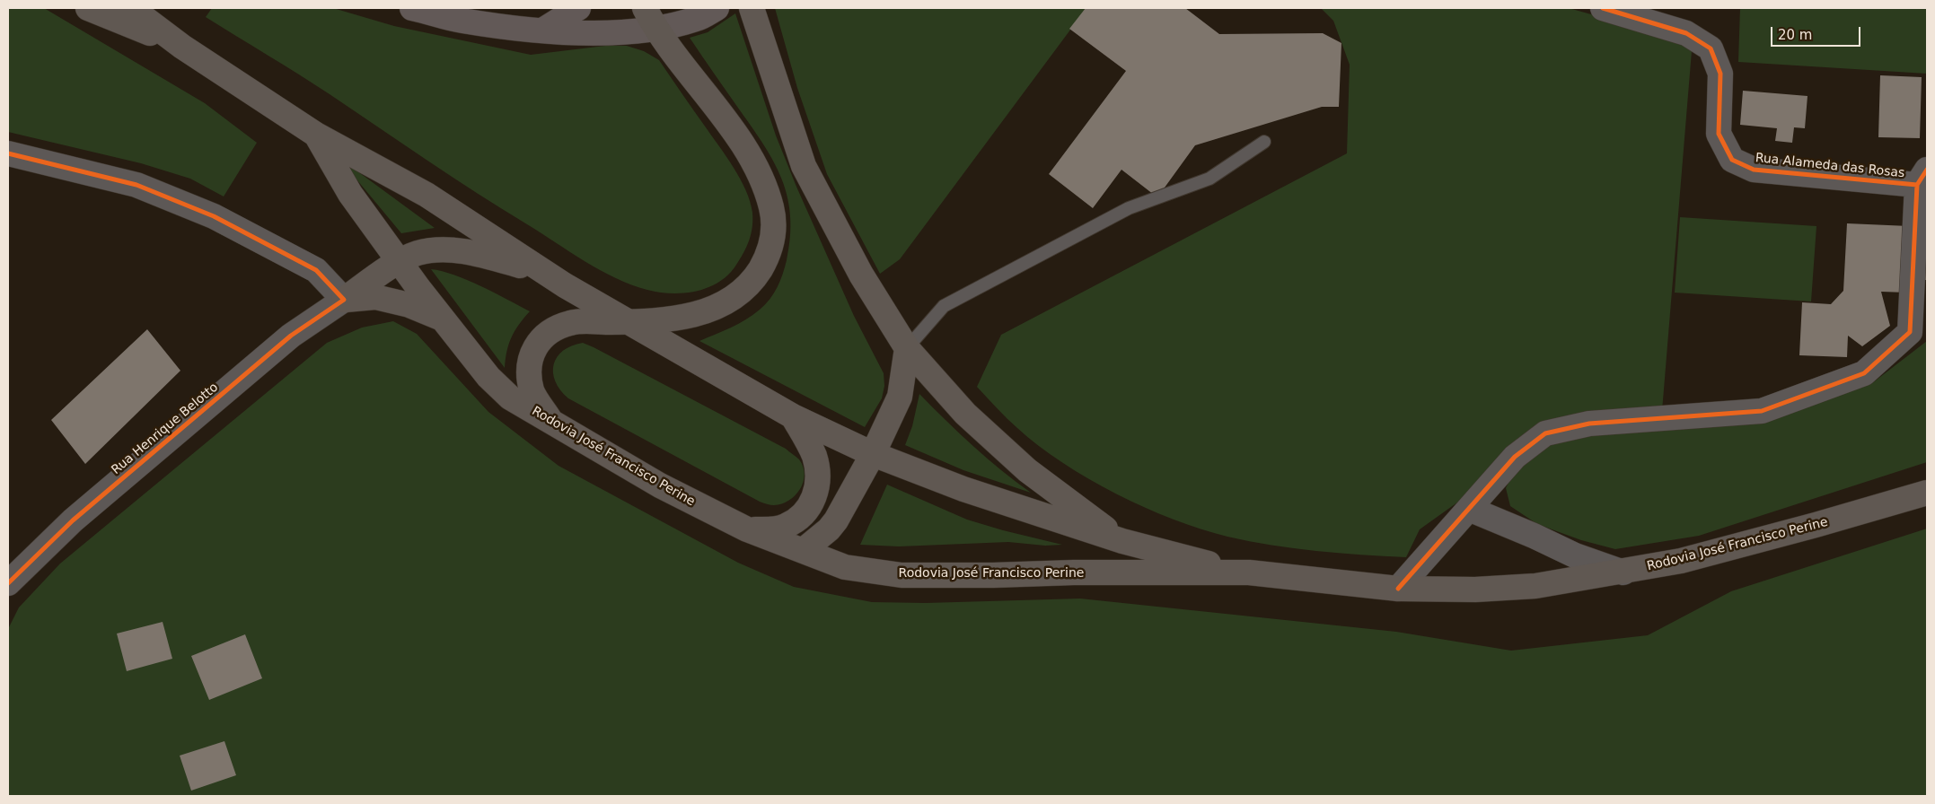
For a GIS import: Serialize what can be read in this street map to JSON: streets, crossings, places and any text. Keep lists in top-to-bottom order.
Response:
{
  "streets": {
    "main road": ["Rodovia José Francisco Perine"],
    "street": ["Rua Alameda das Rosas", "Rua Henrique Belotto"]
  },
  "scale_bar": "20 m"
}
